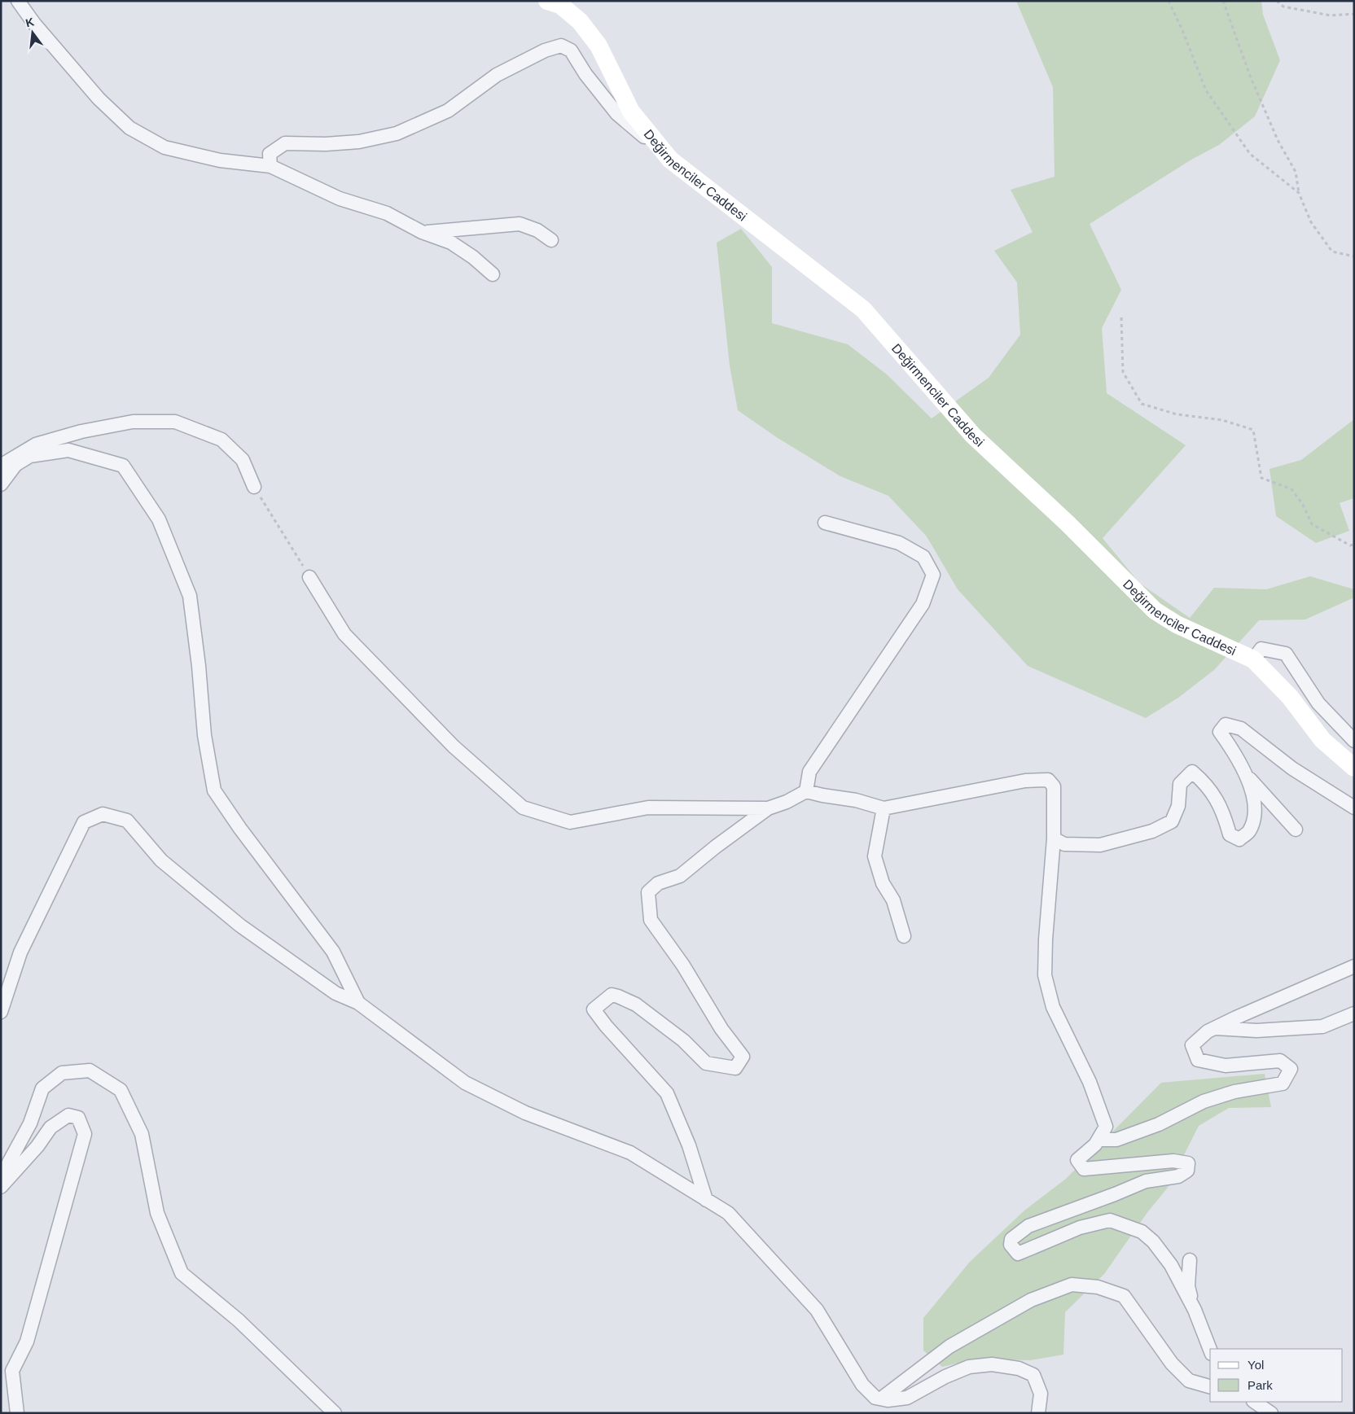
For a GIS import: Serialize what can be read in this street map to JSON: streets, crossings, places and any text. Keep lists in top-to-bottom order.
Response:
{
  "streets": {
    "main road": ["Değirmenciler Caddesi"]
  },
  "legend": ["Yol", "Park"],
  "north": "top"
}
